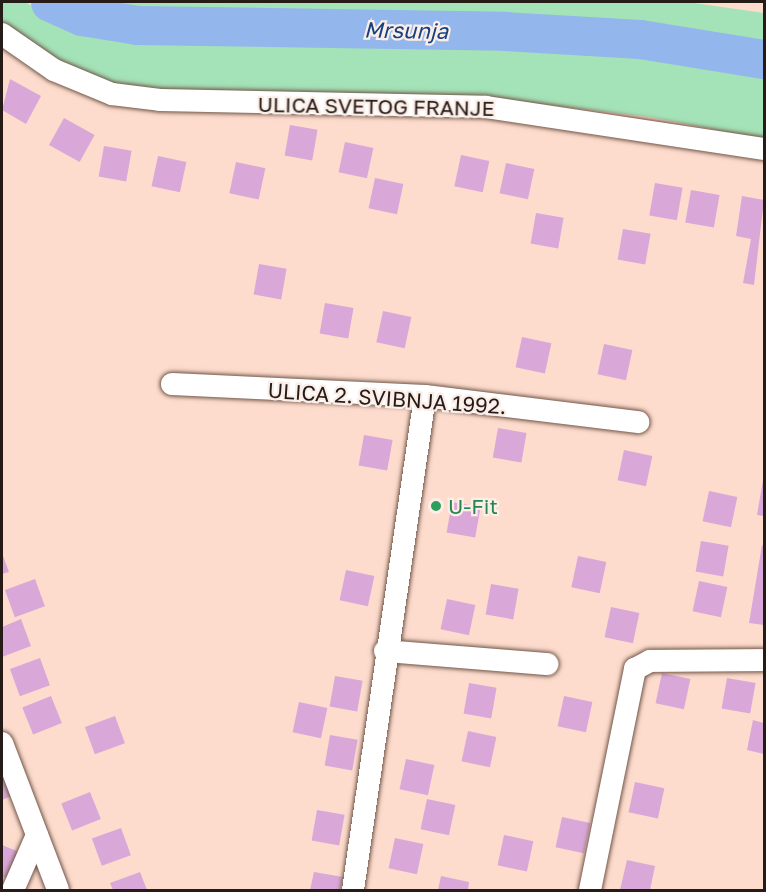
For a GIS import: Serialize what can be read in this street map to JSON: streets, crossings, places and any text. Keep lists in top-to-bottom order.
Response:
{
  "streets": {
    "street": ["ULICA SVETOG FRANJE", "ULICA 2. SVIBNJA 1992."]
  },
  "water": ["Mrsunja"],
  "places": ["U-Fit"]
}
